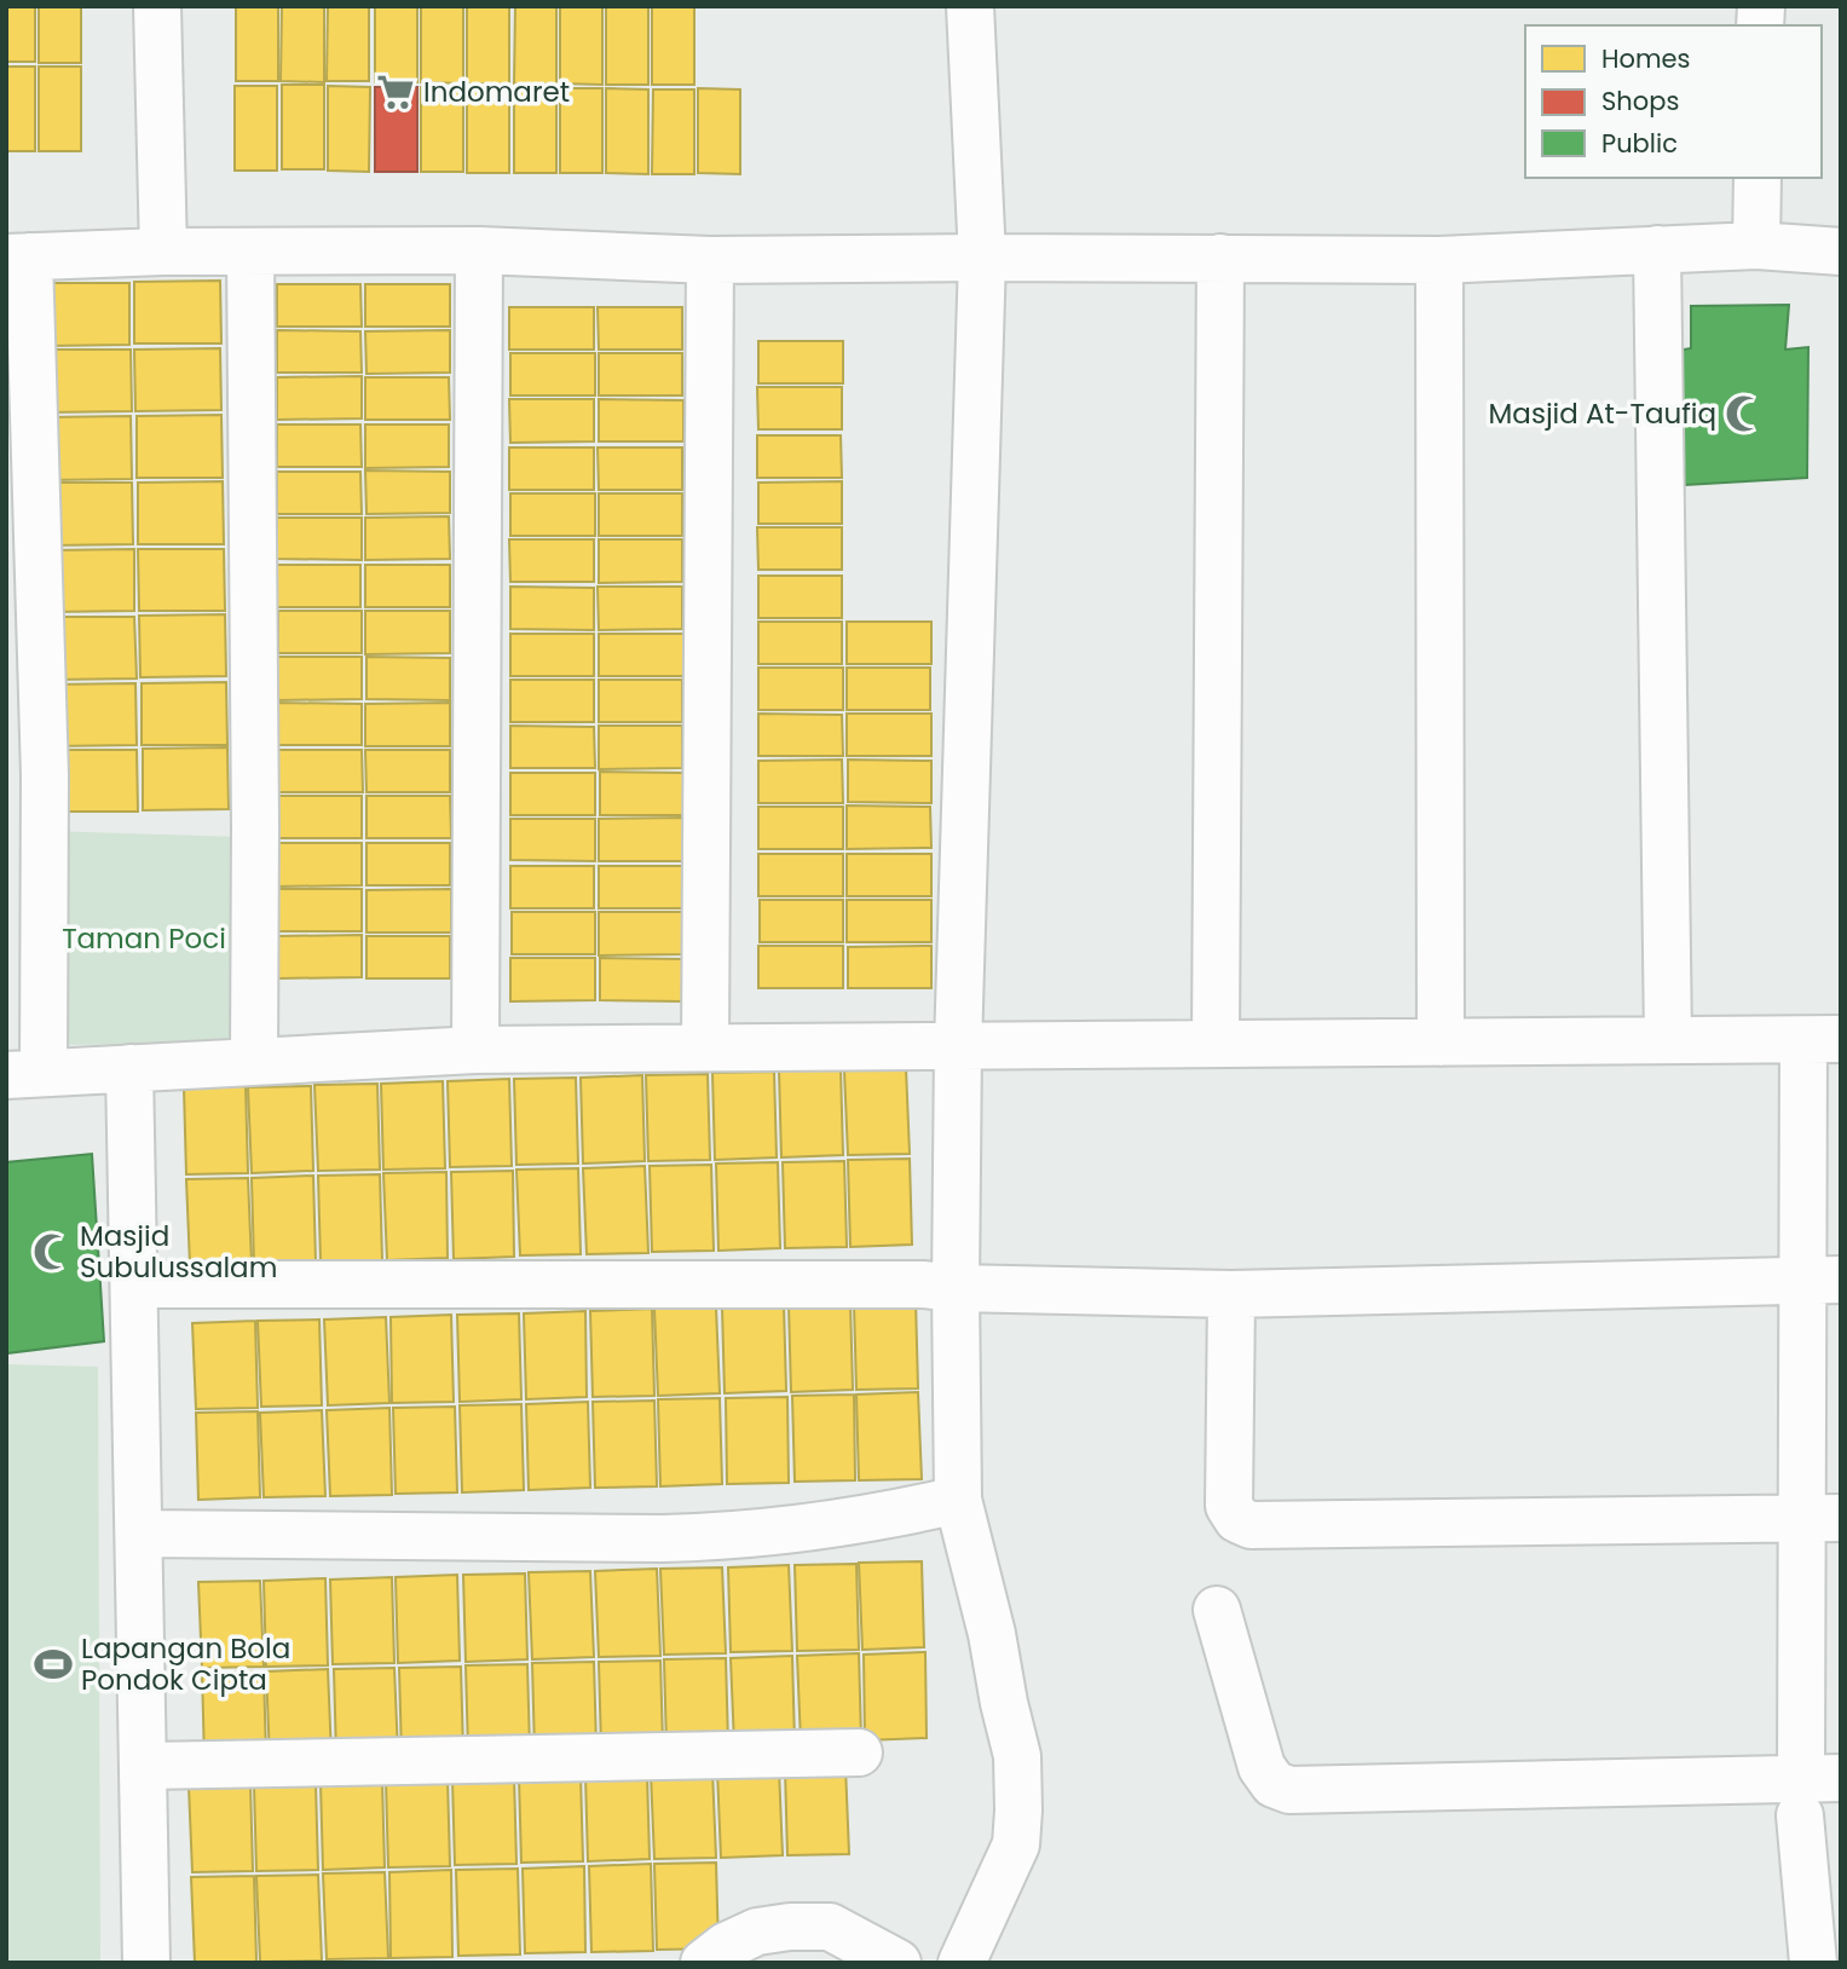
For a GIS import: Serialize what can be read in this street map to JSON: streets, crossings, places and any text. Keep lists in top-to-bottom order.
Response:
{
  "parks": ["Taman Poci"],
  "places": {
    "supermarket": ["Indomaret"],
    "mosque": ["Masjid At-Taufiq", "Masjid Subulussalam"],
    "sports": ["Lapangan Bola Pondok Cipta"]
  },
  "legend": ["Homes", "Shops", "Public"]
}
